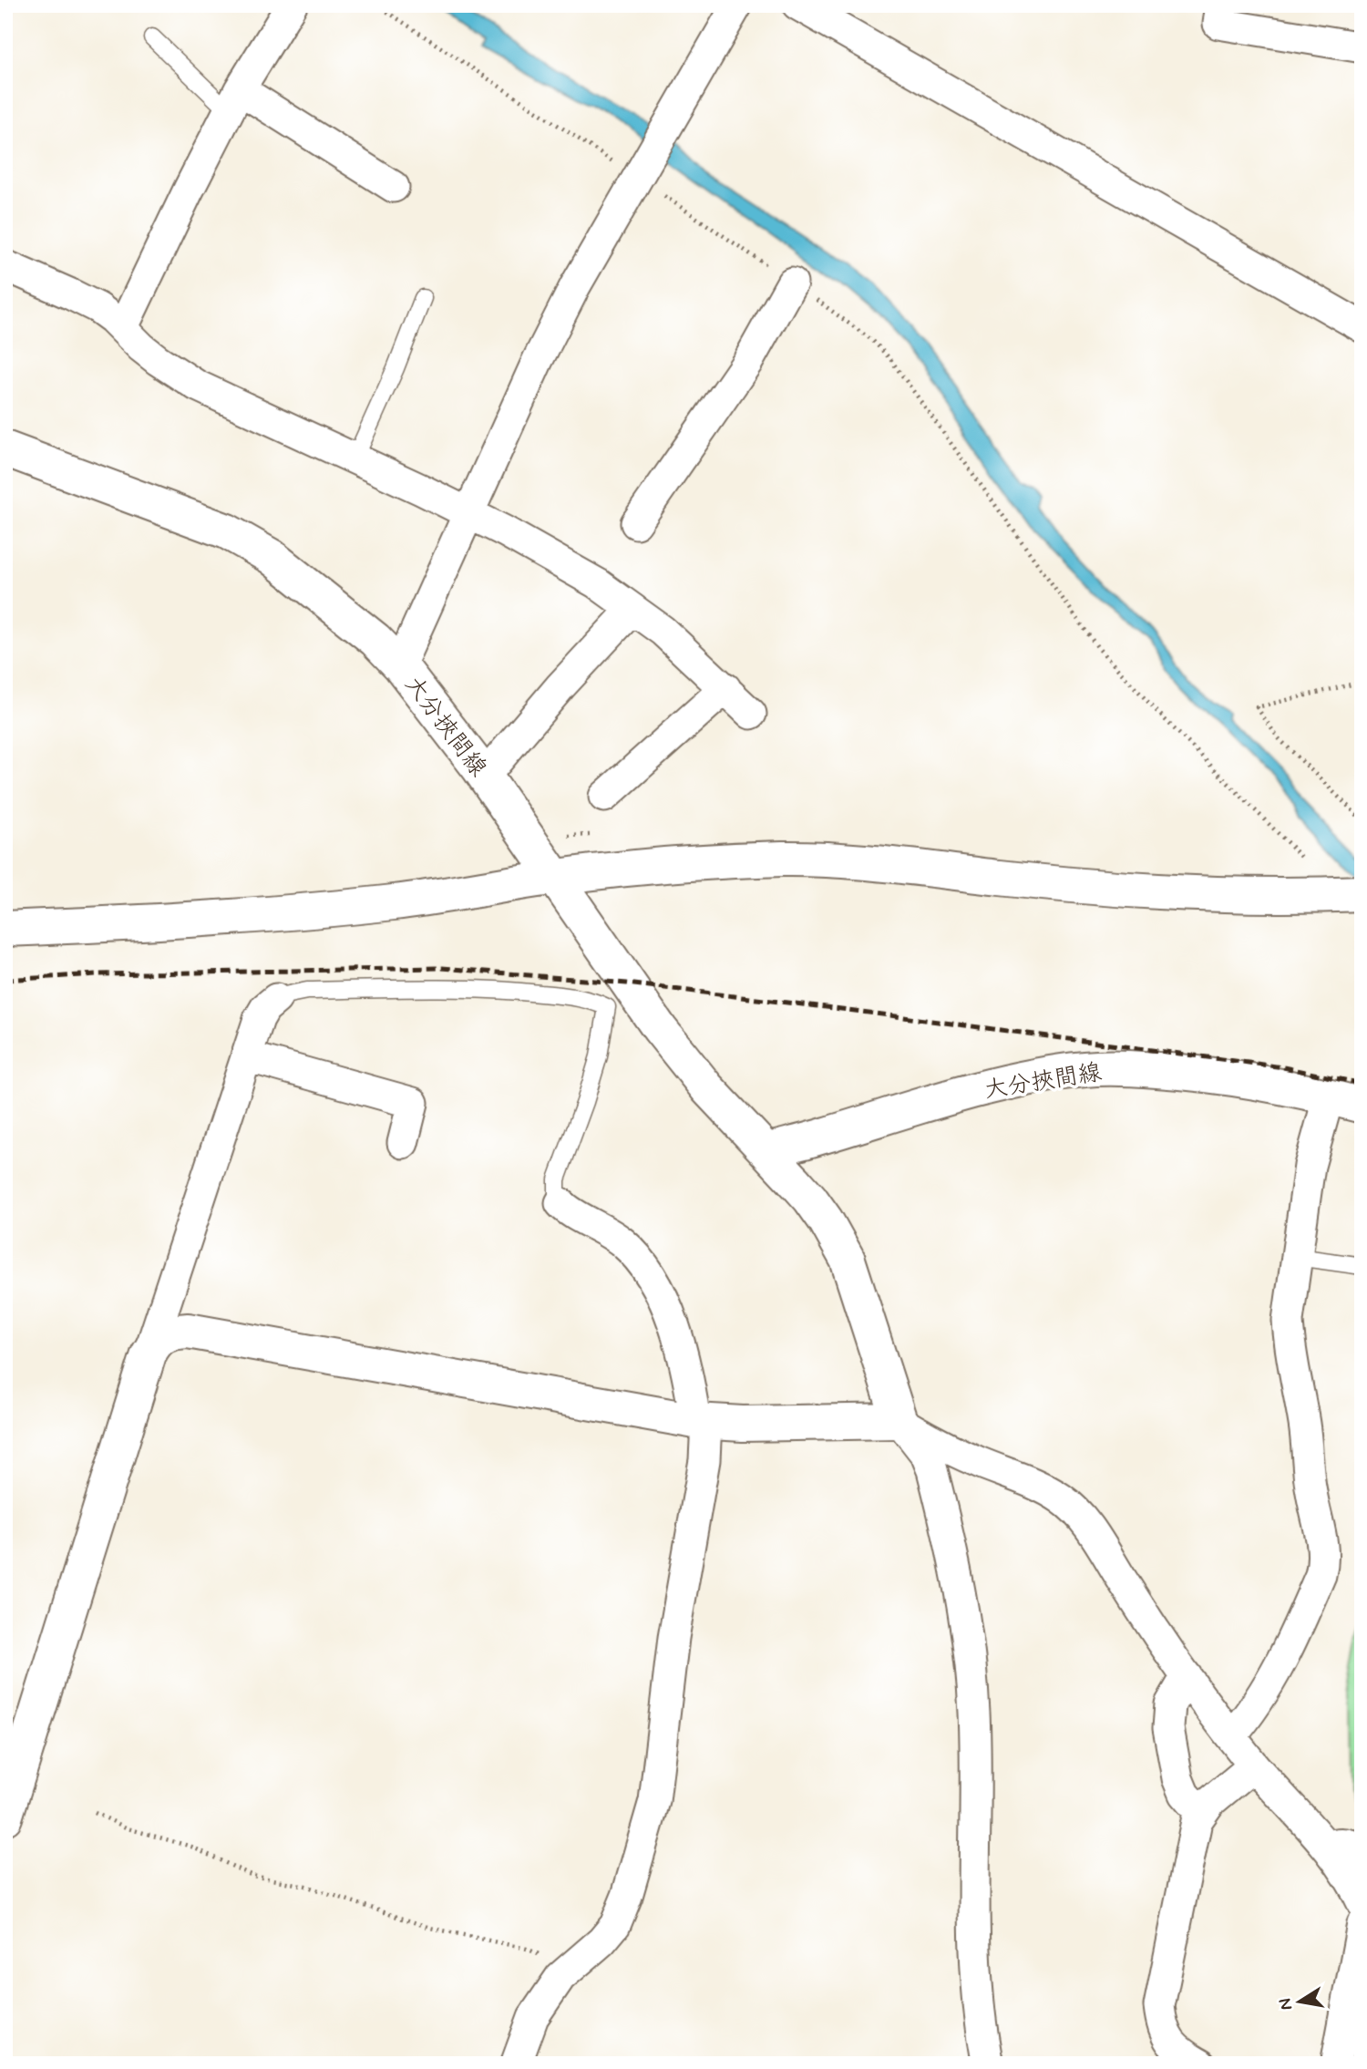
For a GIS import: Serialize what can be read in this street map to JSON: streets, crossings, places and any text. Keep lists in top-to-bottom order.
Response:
{
  "streets": {
    "street": ["大分挾間線"]
  },
  "north": "left"
}
